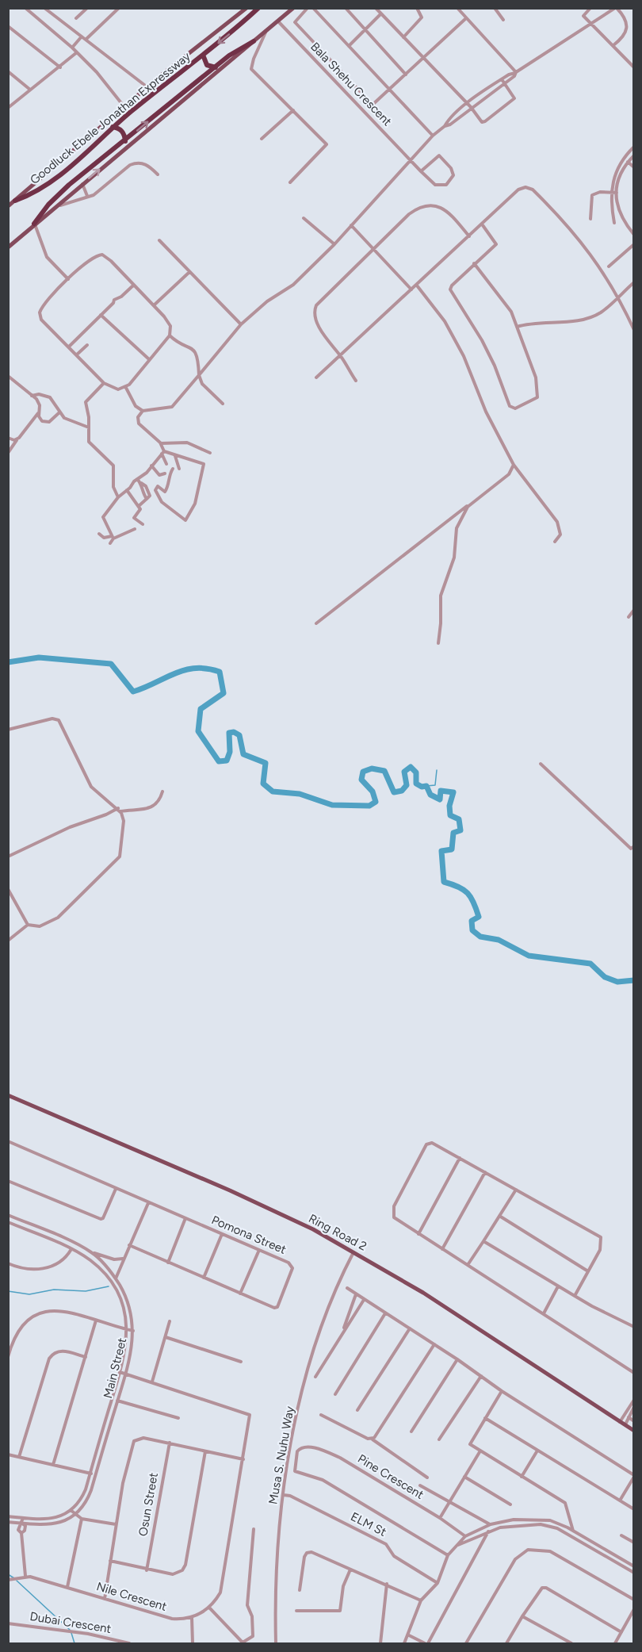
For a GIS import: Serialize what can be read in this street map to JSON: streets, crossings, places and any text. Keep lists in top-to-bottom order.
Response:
{
  "streets": {
    "highway": ["Goodluck Ebele Jonathan Expressway"],
    "main road": ["Ring Road 2"],
    "street": [
      "Bala Shehu Crescent",
      "Pomona Street",
      "Main Street",
      "Musa S. Nuhu Way",
      "Pine Crescent",
      "Osun Street",
      "ELM St",
      "Nile Crescent",
      "Dubai Crescent"
    ]
  },
  "crossings": [
    ["Ring Road 2", "Musa S. Nuhu Way"],
    ["Musa S. Nuhu Way", "ELM St"]
  ]
}
